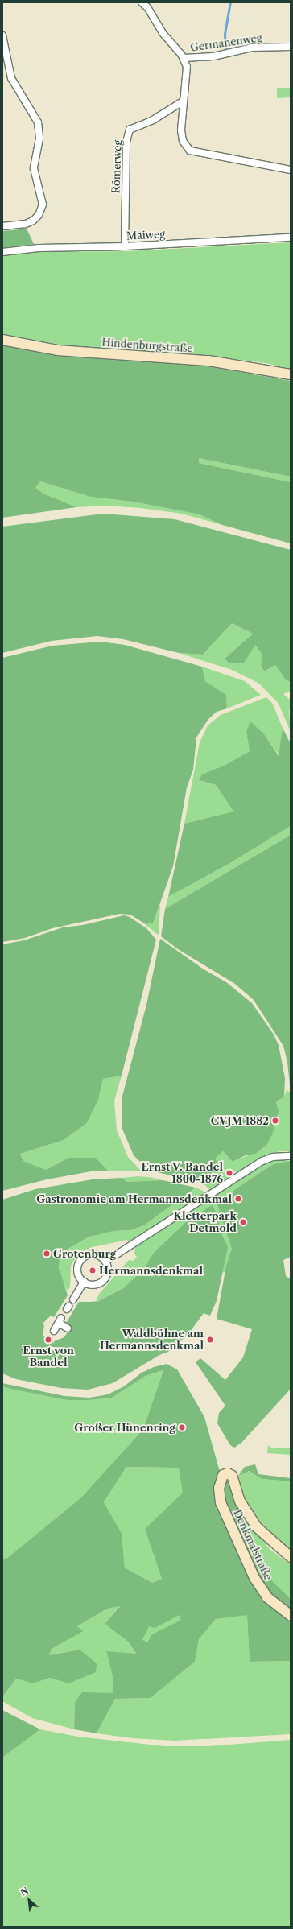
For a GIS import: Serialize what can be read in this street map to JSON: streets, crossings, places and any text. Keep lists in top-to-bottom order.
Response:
{
  "streets": {
    "main road": ["Hindenburgstraße", "Denkmalstraße"],
    "street": ["Germanenweg", "Römerweg", "Maiweg"]
  },
  "crossings": [
    ["Römerweg", "Maiweg"]
  ],
  "places": [
    "CVJM 1882",
    "Ernst V. Bandel 1800-1876",
    "Gastronomie am Hermannsdenkmal",
    "Kletterpark Detmold",
    "Grotenburg",
    "Hermannsdenkmal",
    "Ernst von Bandel",
    "Waldbühne am Hermannsdenkmal",
    "Großer Hünenring"
  ],
  "north": "top left"
}
